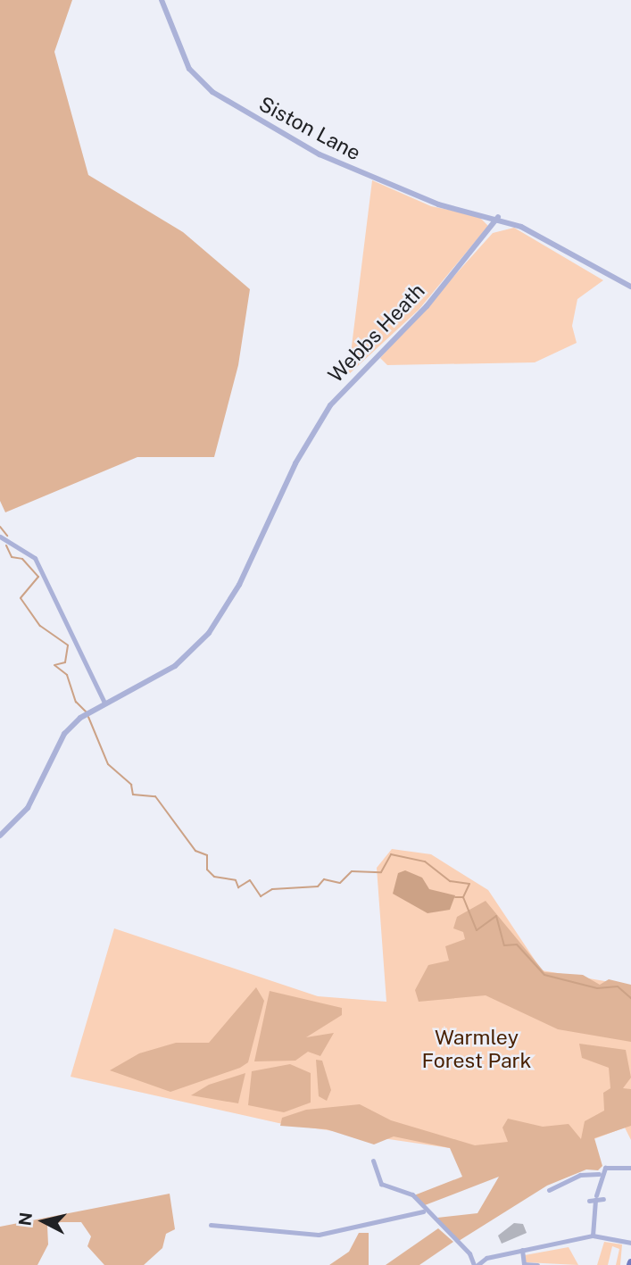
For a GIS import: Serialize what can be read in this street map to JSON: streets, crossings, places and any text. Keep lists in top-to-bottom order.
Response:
{
  "streets": {
    "street": ["Siston Lane", "Webbs Heath"]
  },
  "crossings": [
    ["Siston Lane", "Webbs Heath"]
  ],
  "parks": ["Warmley Forest Park"],
  "north": "left"
}
